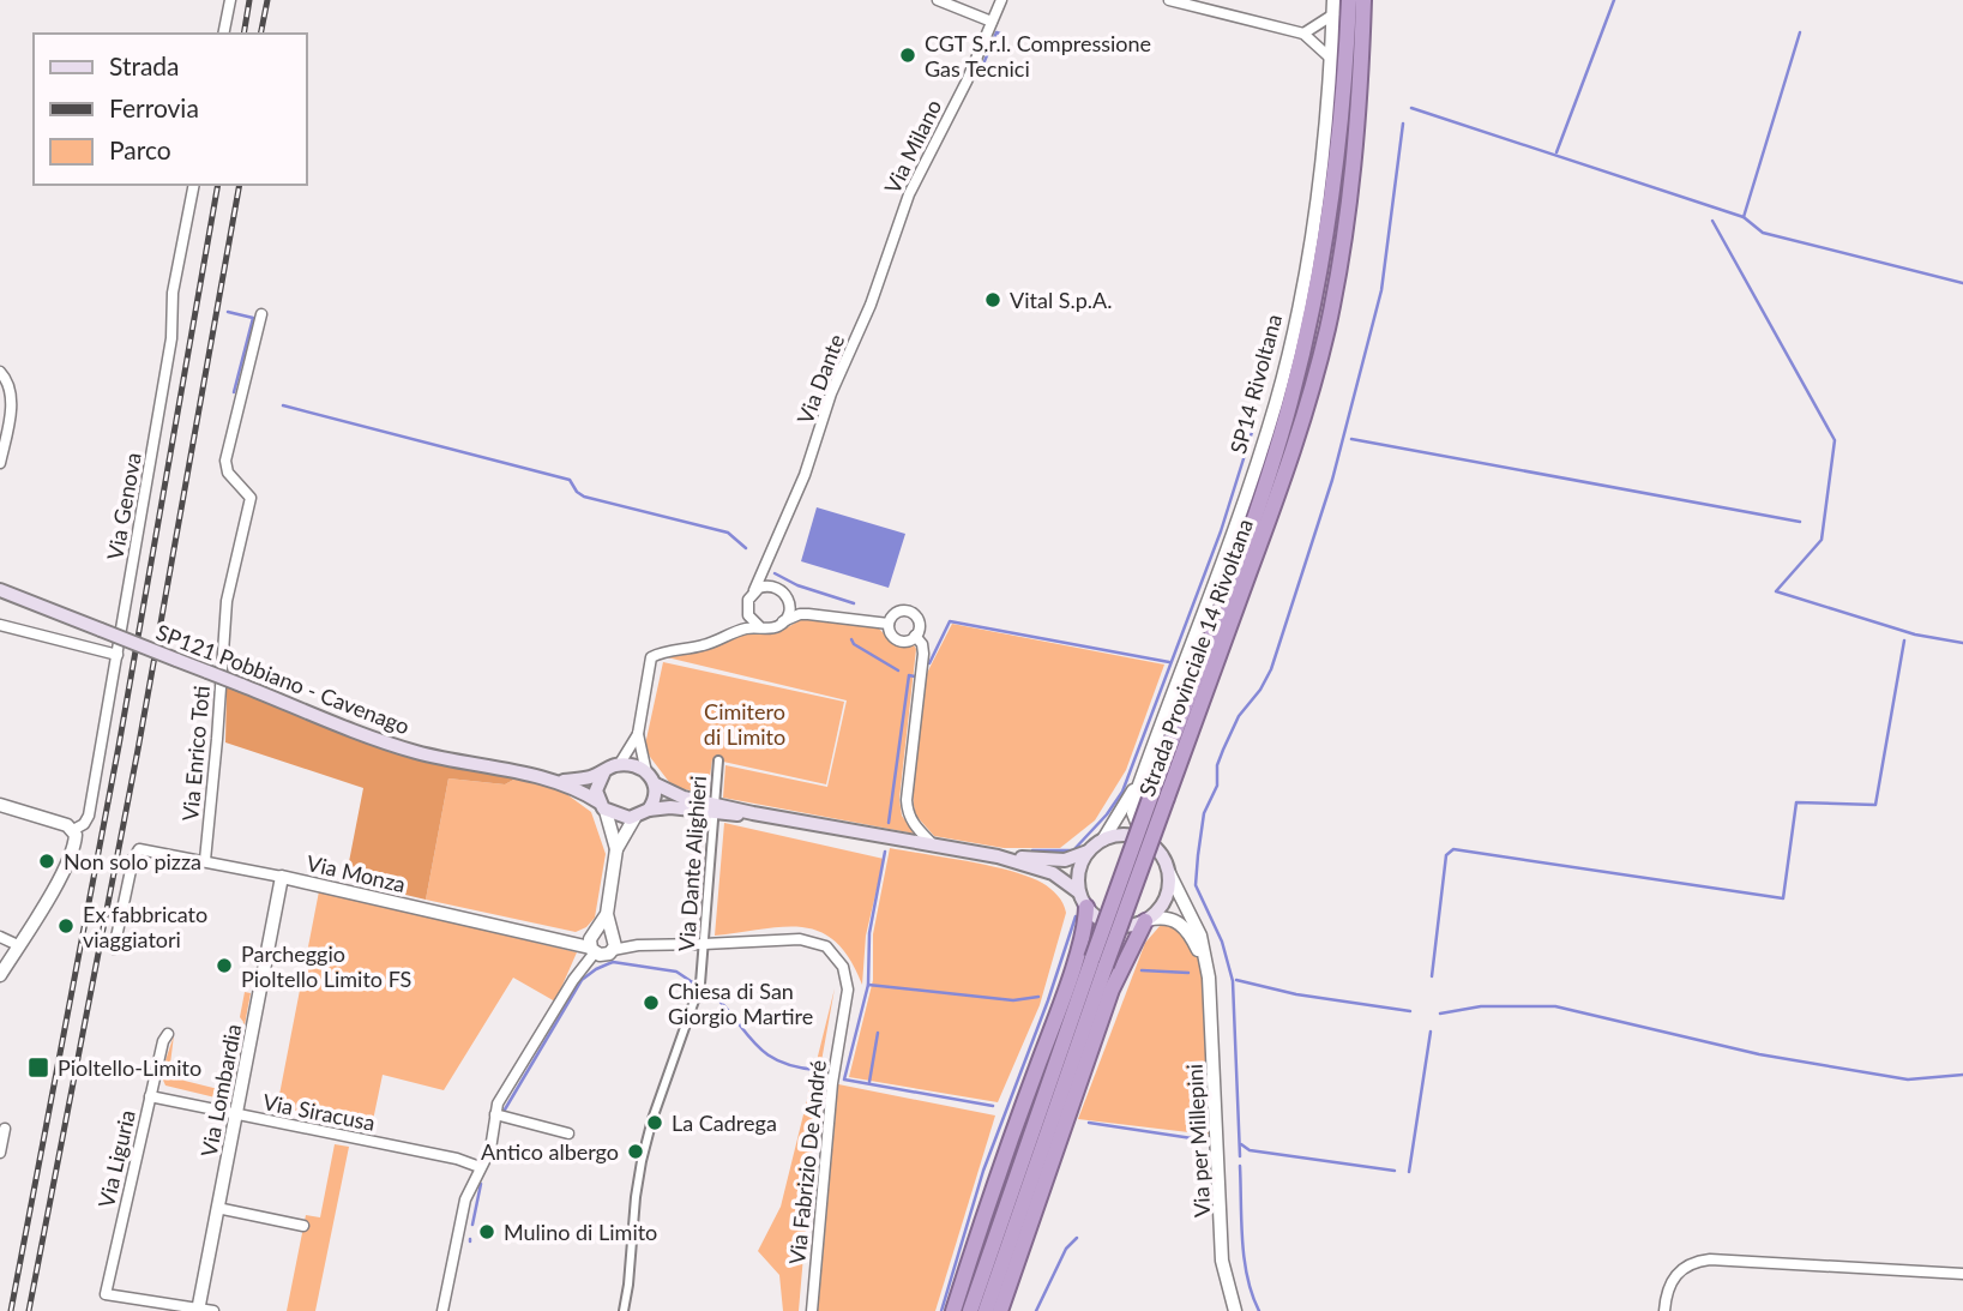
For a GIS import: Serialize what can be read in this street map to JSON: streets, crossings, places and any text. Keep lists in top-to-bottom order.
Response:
{
  "streets": {
    "highway": ["Strada Provinciale 14 Rivoltana"],
    "main road": ["SP14 Rivoltana", "SP121 Pobbiano - Cavenago"],
    "street": [
      "Via Milano",
      "Via Dante",
      "Via Genova",
      "Via Enrico Toti",
      "Via Dante Alighieri",
      "Via Monza",
      "Via Lombardia",
      "Via Siracusa",
      "Via per Millepini",
      "Via Liguria",
      "Via Fabrizio De André"
    ]
  },
  "crossings": [
    ["Via Milano", "Via Dante"],
    ["SP14 Rivoltana", "Via per Millepini"],
    ["Via Enrico Toti", "Via Monza"],
    ["Via Dante Alighieri", "Via Monza"],
    ["Via Dante Alighieri", "Via Fabrizio De André"],
    ["Via Monza", "Via Lombardia"],
    ["Via Monza", "Via Fabrizio De André"],
    ["Via Lombardia", "Via Siracusa"],
    ["Via Siracusa", "Via Liguria"]
  ],
  "parks": ["Cimitero di Limito"],
  "places": {
    "other": [
      "CGT S.r.l. Compressione Gas Tecnici",
      "Vital S.p.A.",
      "Non solo pizza",
      "Ex fabbricato viaggiatori",
      "Parcheggio Pioltello Limito FS",
      "Chiesa di San Giorgio Martire",
      "La Cadrega",
      "Antico albergo",
      "Mulino di Limito"
    ],
    "transit": ["Pioltello-Limito"]
  },
  "legend": ["Strada", "Ferrovia", "Parco"]
}
